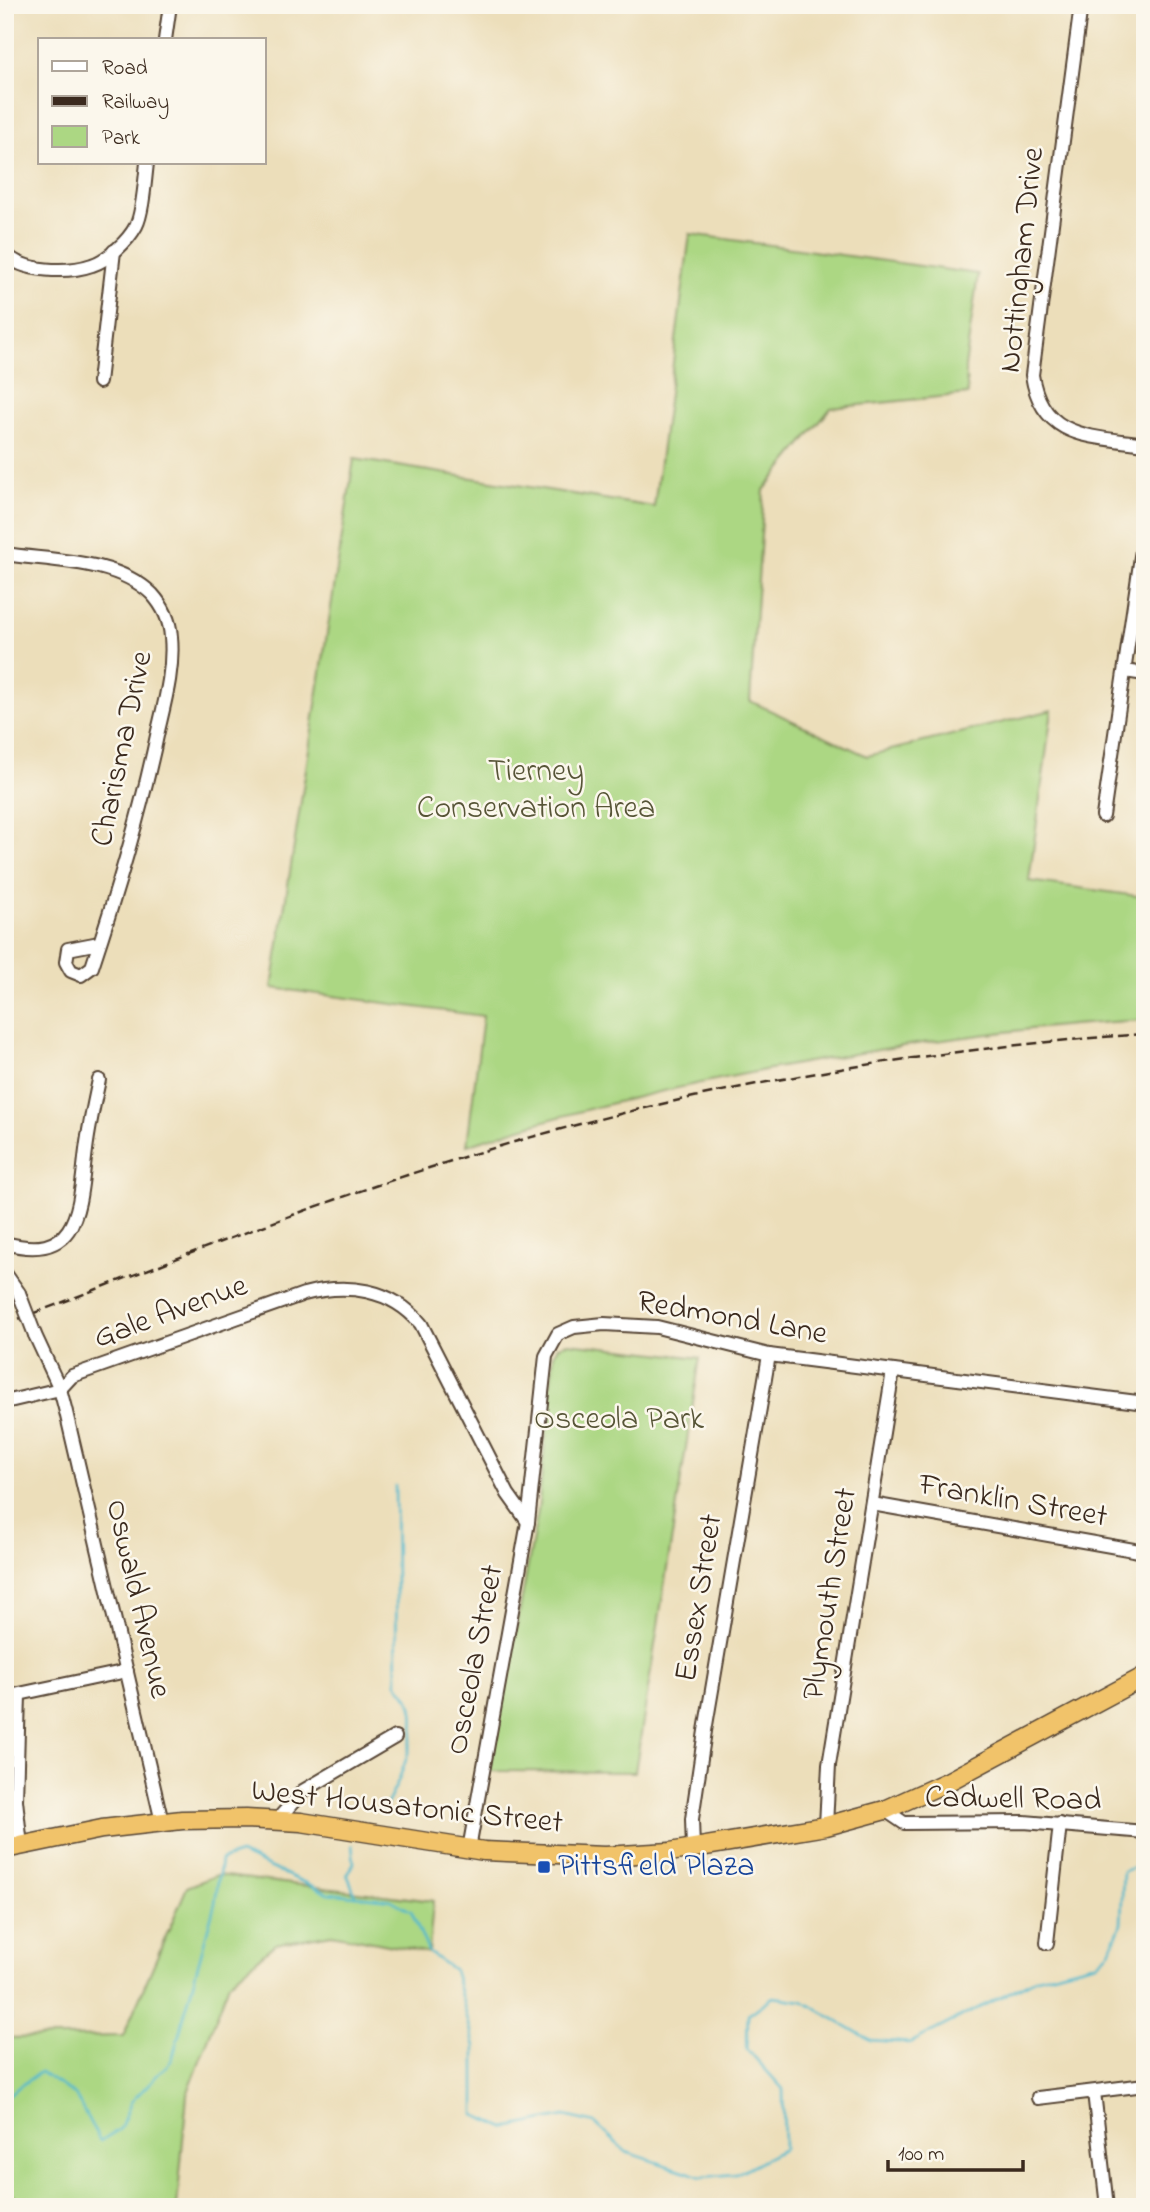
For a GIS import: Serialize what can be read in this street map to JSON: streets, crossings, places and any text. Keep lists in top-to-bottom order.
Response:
{
  "streets": {
    "highway": ["West Housatonic Street"],
    "street": [
      "Nottingham Drive",
      "Charisma Drive",
      "Gale Avenue",
      "Redmond Lane",
      "Franklin Street",
      "Plymouth Street",
      "Essex Street",
      "Oswald Avenue",
      "Osceola Street",
      "Cadwell Road"
    ]
  },
  "crossings": [
    ["Gale Avenue", "Redmond Lane"],
    ["Gale Avenue", "Oswald Avenue"],
    ["Gale Avenue", "Osceola Street"],
    ["Redmond Lane", "Plymouth Street"],
    ["Redmond Lane", "Essex Street"],
    ["Redmond Lane", "Osceola Street"],
    ["Franklin Street", "Plymouth Street"],
    ["Plymouth Street", "West Housatonic Street"],
    ["Essex Street", "West Housatonic Street"],
    ["Oswald Avenue", "West Housatonic Street"],
    ["Osceola Street", "West Housatonic Street"],
    ["Cadwell Road", "West Housatonic Street"]
  ],
  "parks": ["Tierney Conservation Area", "Osceola Park"],
  "places": {
    "transit": ["Pittsfield Plaza"]
  },
  "legend": ["Road", "Railway", "Park"],
  "scale_bar": "100 m"
}
